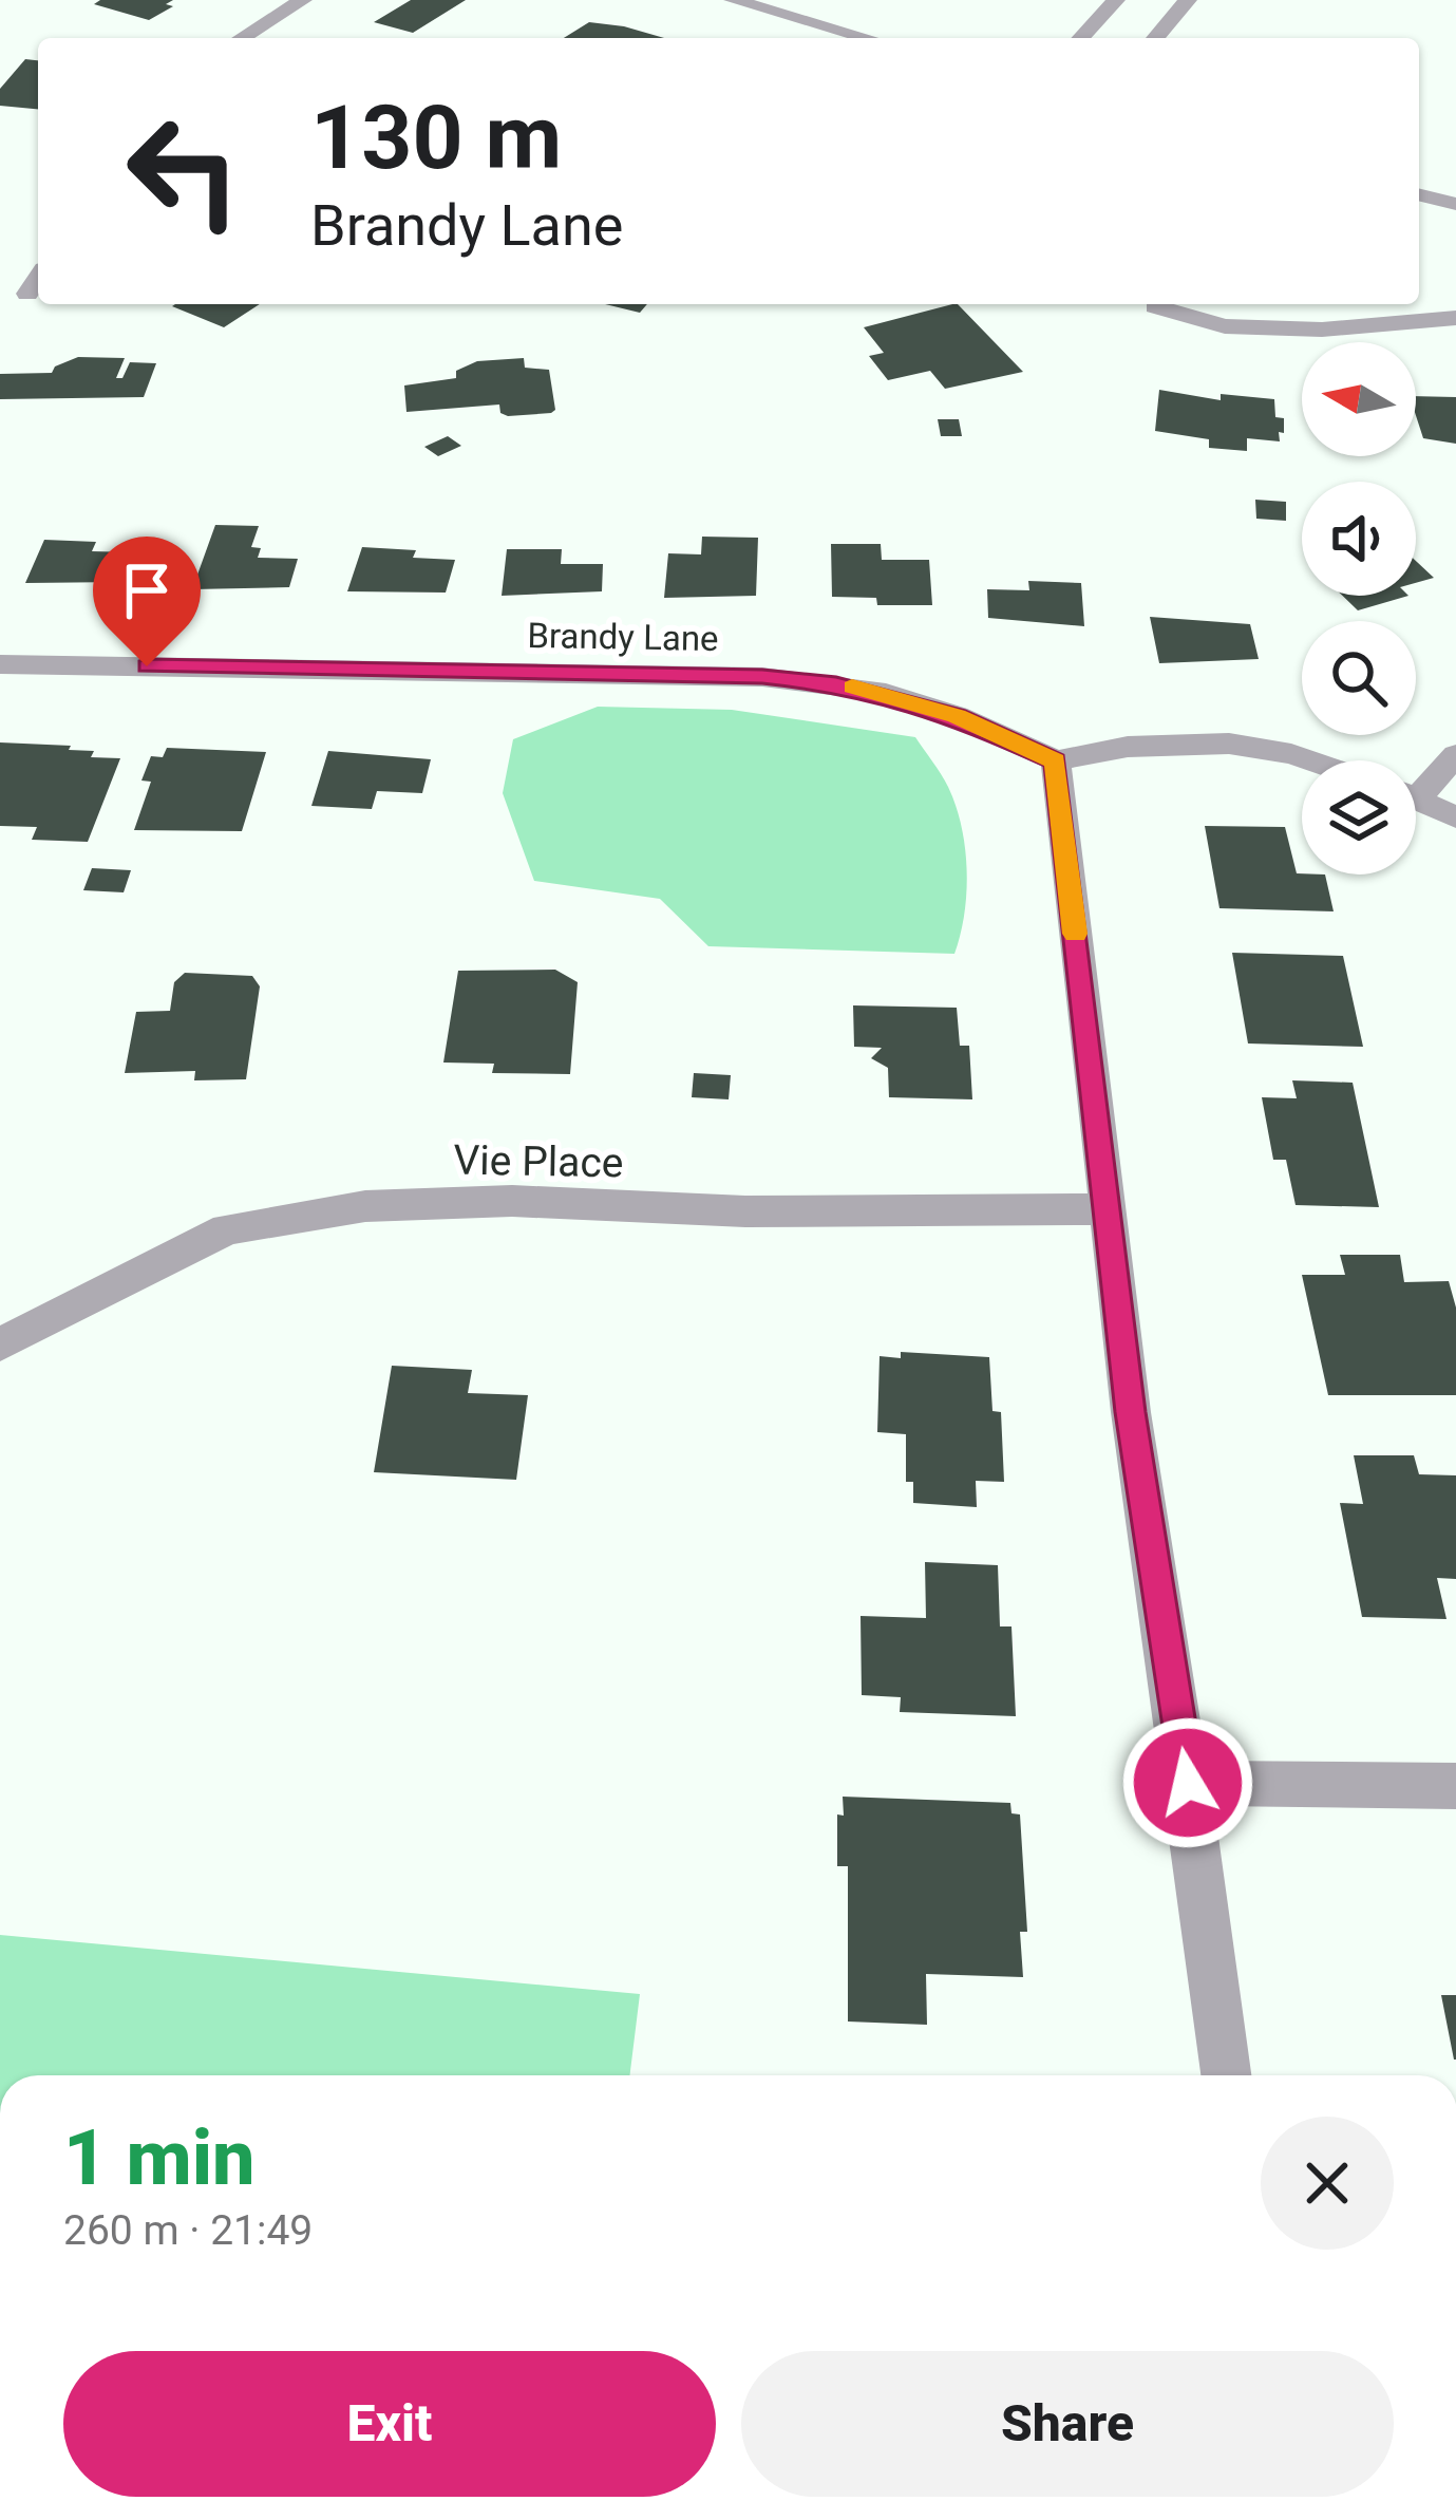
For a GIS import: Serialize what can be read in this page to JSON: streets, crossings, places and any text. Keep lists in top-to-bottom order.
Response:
{
  "streets": {
    "street": ["Brandy Lane", "Vie Place"]
  },
  "north": "left",
  "page": {
    "turn": ["130 m", "Brandy Lane"],
    "heading": ["1 min", "260 m · 21:49"],
    "buttons": ["Exit", "Share"]
  }
}
